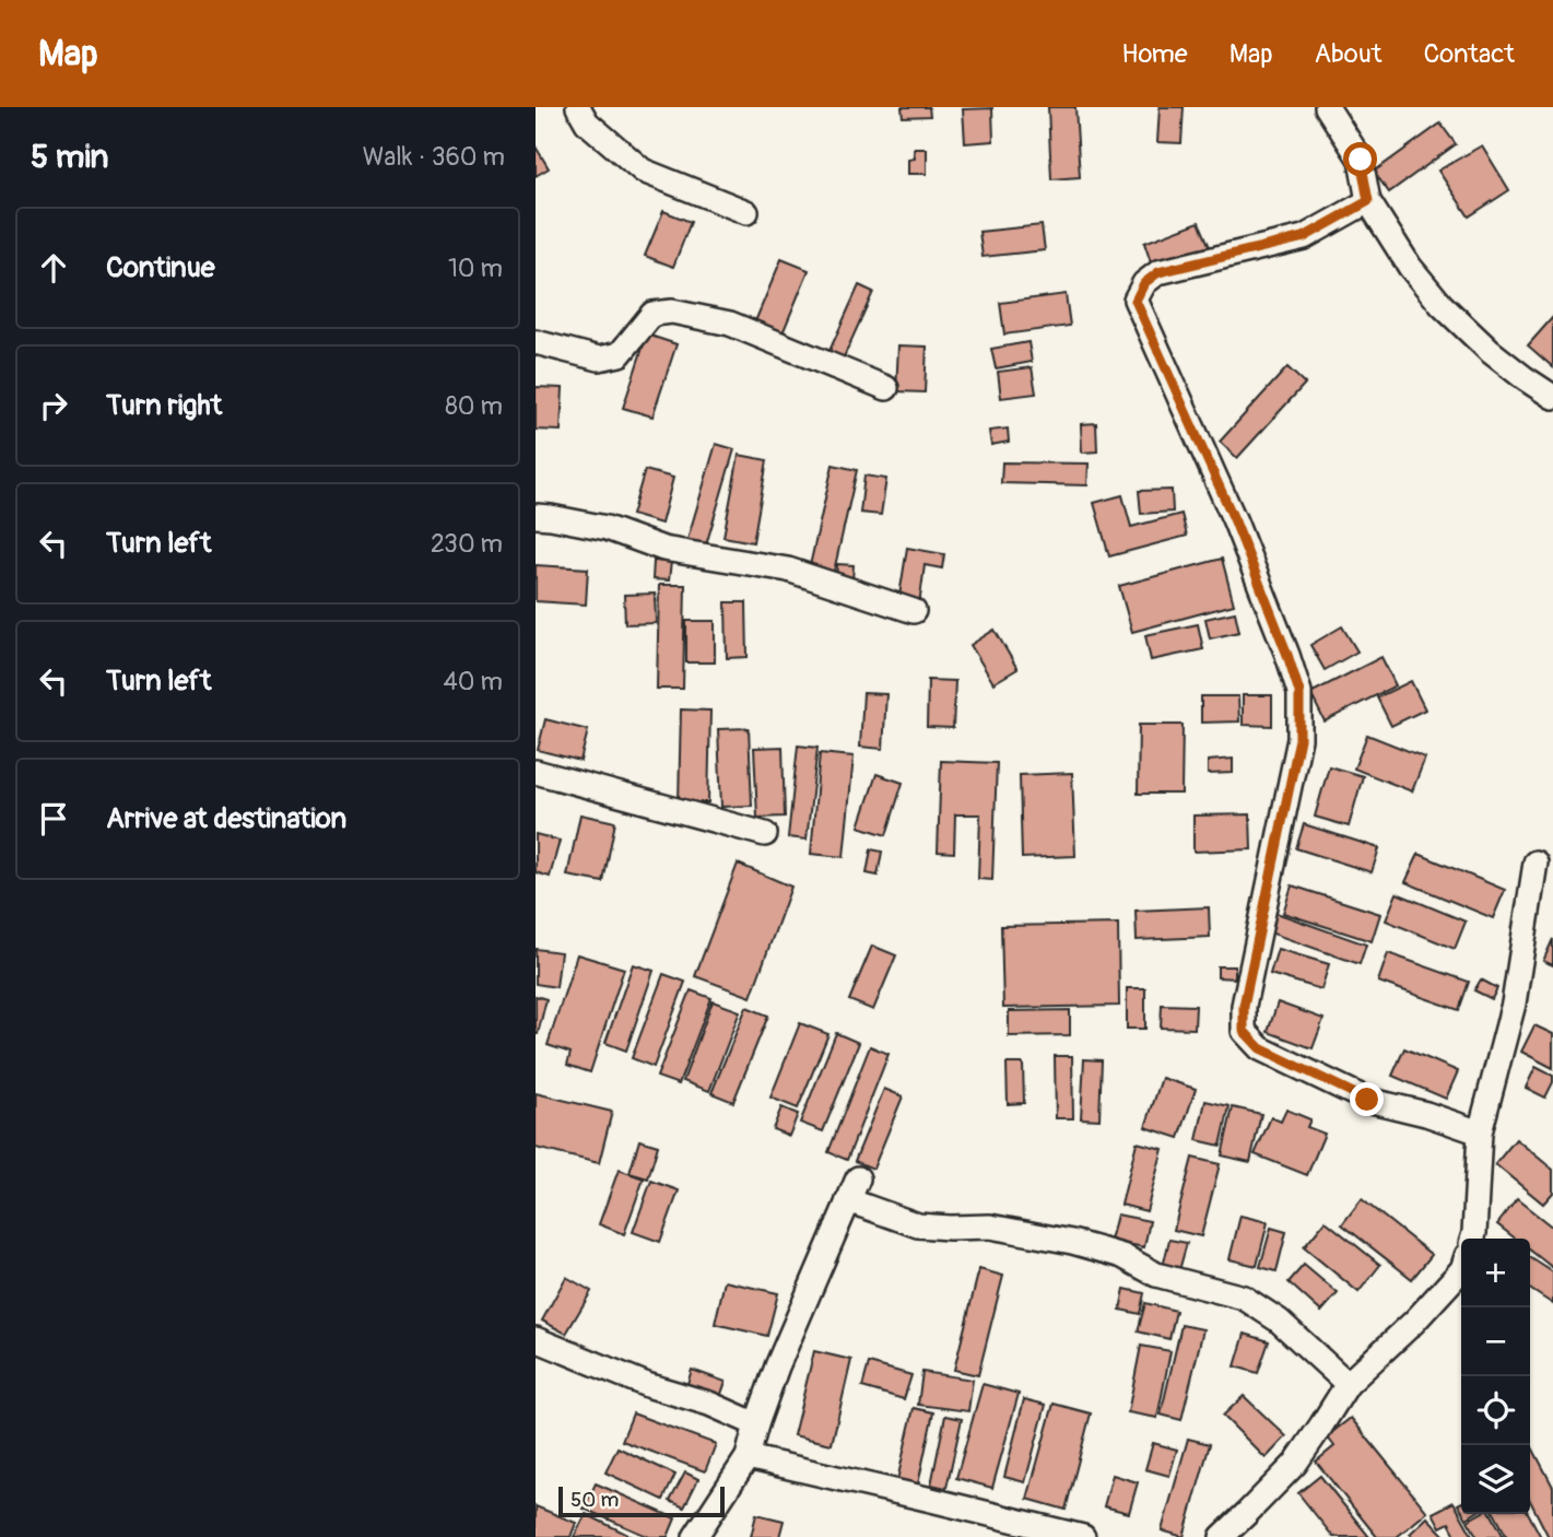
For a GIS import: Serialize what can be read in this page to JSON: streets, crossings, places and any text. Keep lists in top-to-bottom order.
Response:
{
  "scale_bar": "50 m",
  "page": {
    "header": "Map",
    "nav": [
      "Home",
      "Map",
      "About",
      "Contact"
    ],
    "heading": ["5 min", "Walk · 360 m"],
    "list": [
      ["Continue", "10 m"],
      ["Turn right", "80 m"],
      ["Turn left", "230 m"],
      ["Turn left", "40 m"],
      "Arrive at destination"
    ],
    "map_buttons": ["+", "−"],
    "scale": "50 m"
  }
}
